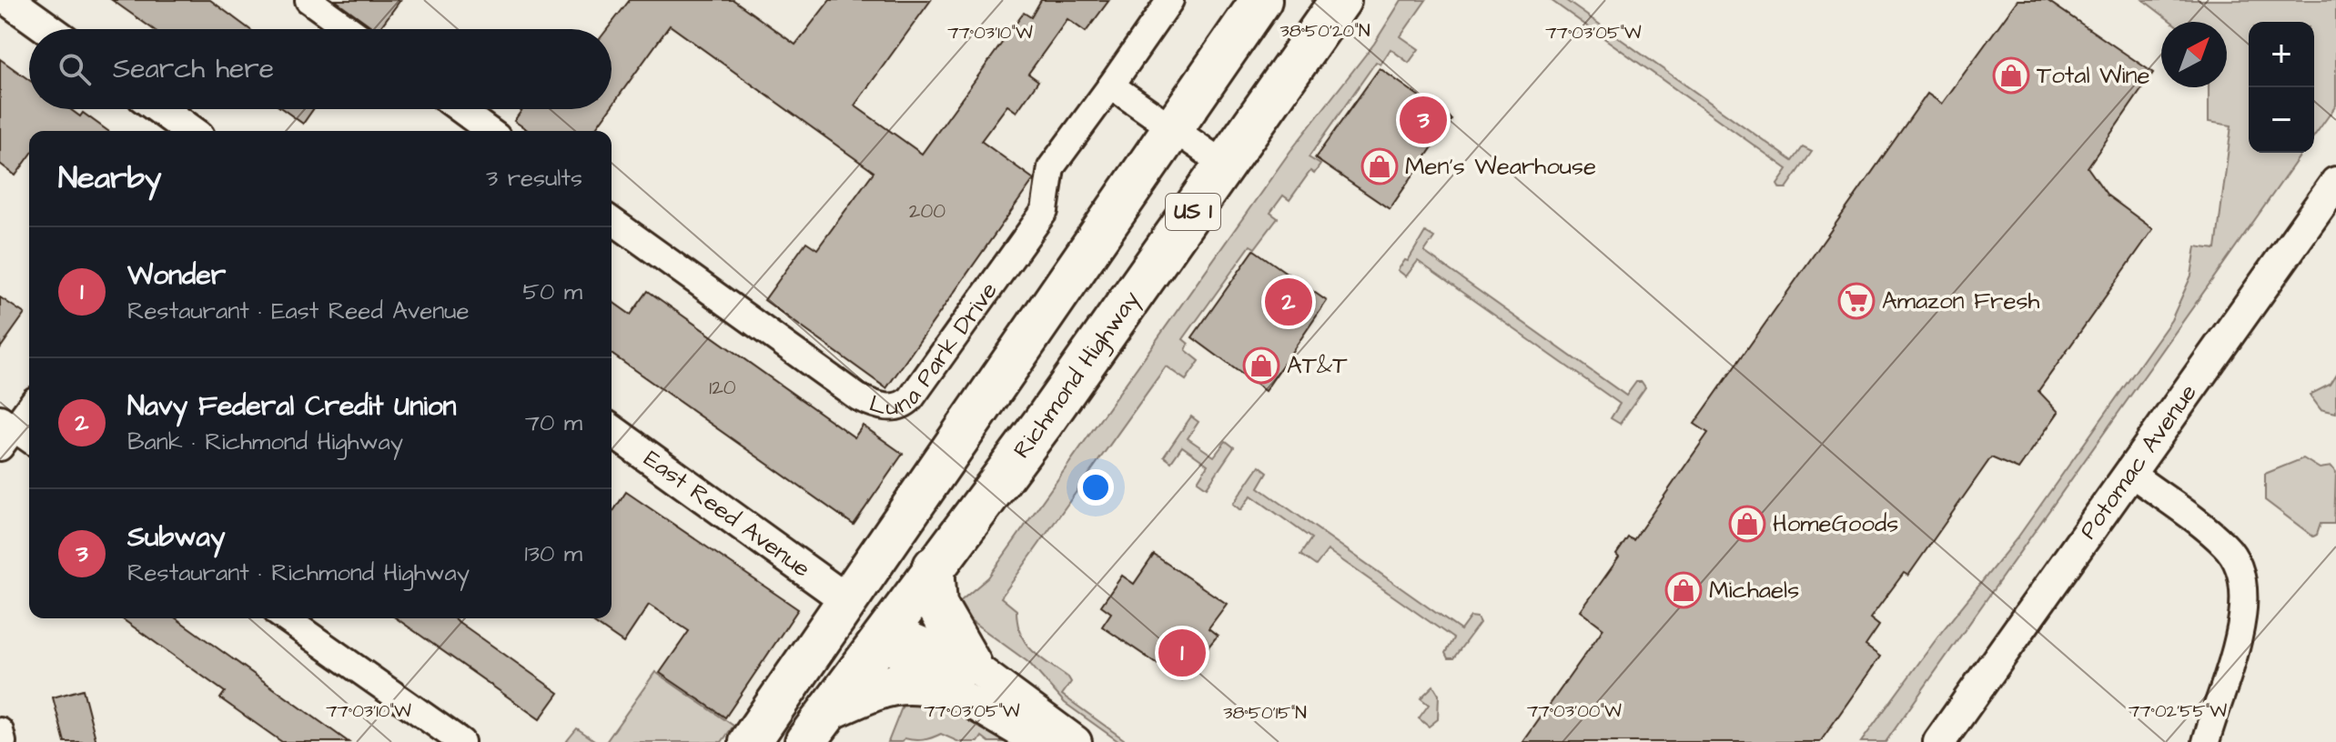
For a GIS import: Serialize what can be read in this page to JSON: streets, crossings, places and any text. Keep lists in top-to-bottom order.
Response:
{
  "streets": {
    "highway": ["US 1", "Richmond Highway"],
    "street": ["Luna Park Drive", "Potomac Avenue", "East Reed Avenue"]
  },
  "crossings": [
    ["US 1", "Richmond Highway"],
    ["US 1", "East Reed Avenue"],
    ["Richmond Highway", "East Reed Avenue"]
  ],
  "places": {
    "shop": [
      "Total Wine",
      "Men's Wearhouse",
      "AT&T",
      "HomeGoods",
      "Michaels"
    ],
    "supermarket": ["Amazon Fresh"]
  },
  "house_numbers": ["200", "120"],
  "north": "top right",
  "page": {
    "map_buttons": ["+", "−"],
    "search": "Search here",
    "pins": ["3", "2", "1"],
    "heading": ["Nearby", "3 results"],
    "list": [
      {
        "mark": "1",
        "name": "Wonder",
        "note": "Restaurant · East Reed Avenue",
        "value": "50 m"
      },
      {
        "mark": "2",
        "name": "Navy Federal Credit Union",
        "note": "Bank · Richmond Highway",
        "value": "70 m"
      },
      {
        "mark": "3",
        "name": "Subway",
        "note": "Restaurant · Richmond Highway",
        "value": "130 m"
      }
    ]
  },
  "coordinates": [
    "38°50'20\"N",
    "77°03'10\"W",
    "77°03'05\"W",
    "77°03'00\"W",
    "77°02'55\"W",
    "38°50'15\"N"
  ]
}
